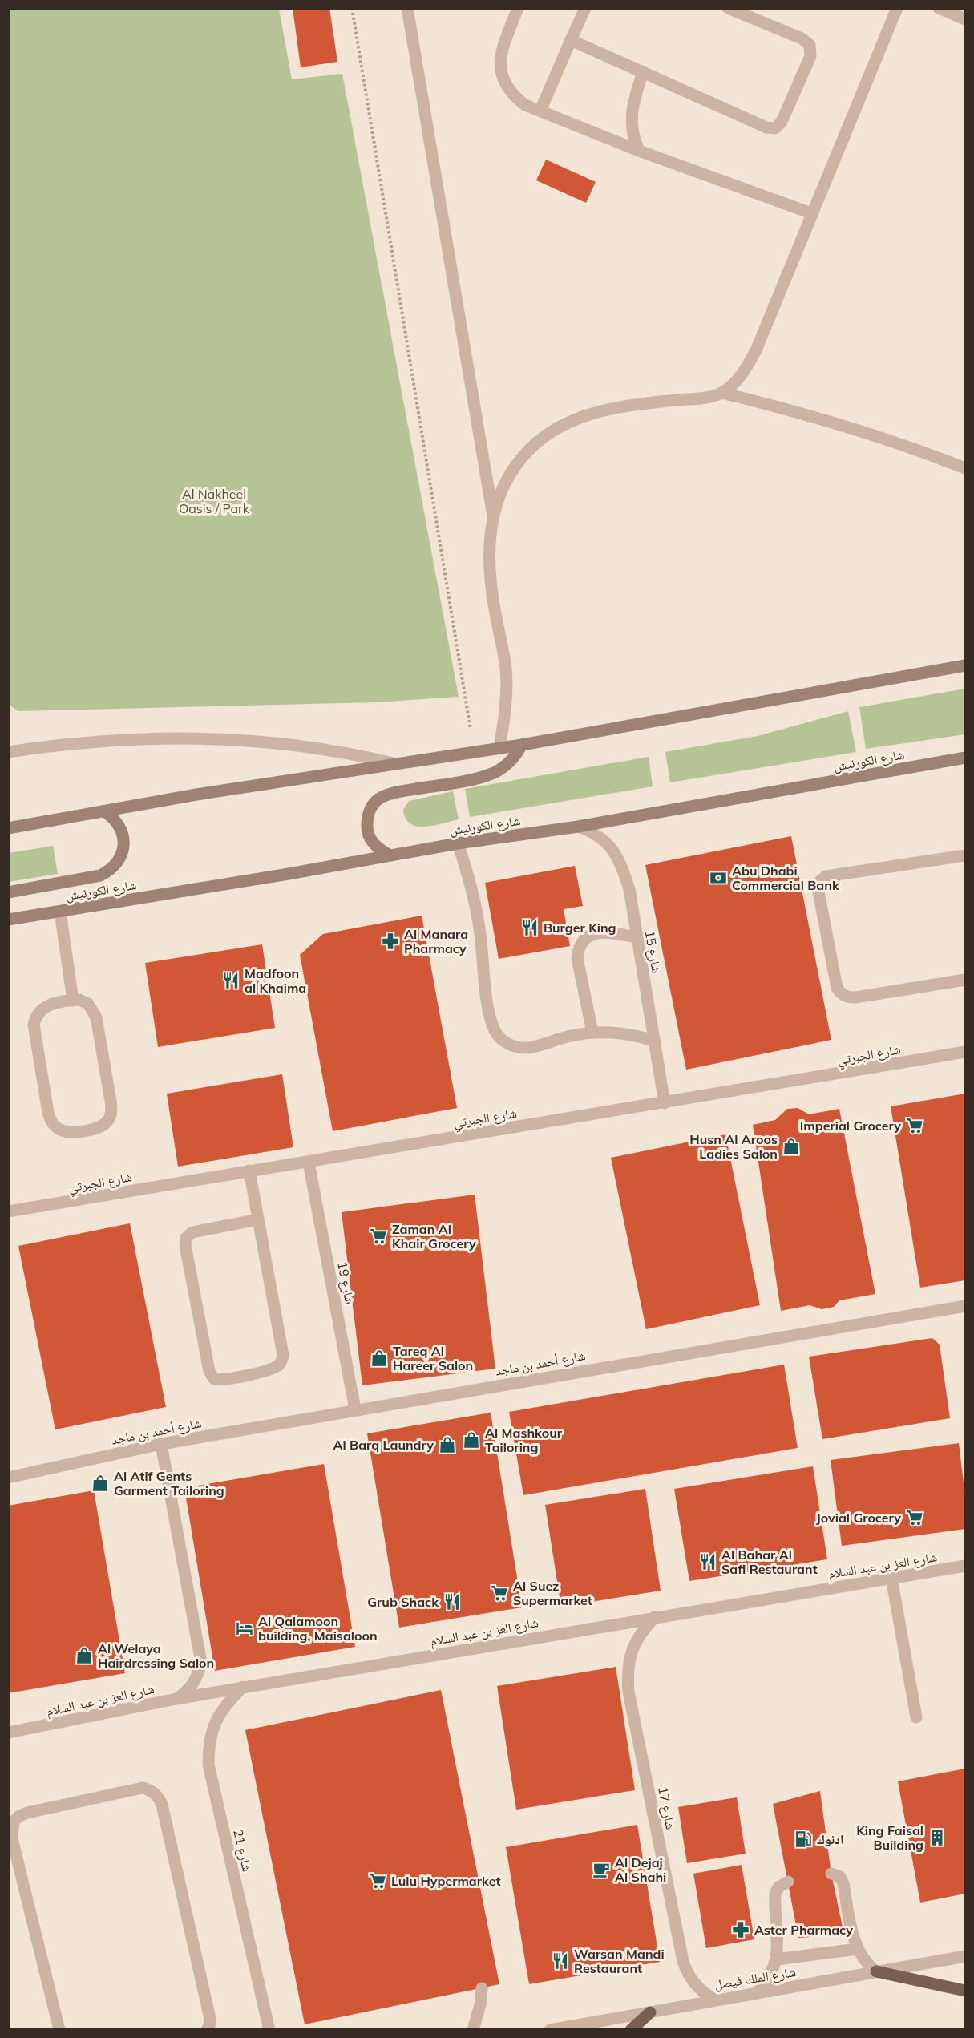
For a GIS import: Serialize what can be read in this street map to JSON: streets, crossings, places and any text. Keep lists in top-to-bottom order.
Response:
{
  "streets": {
    "main road": ["شارع الكورنيش"],
    "street": [
      "شارع 15",
      "شارع الجبرتي",
      "شارع 19",
      "شارع أحمد بن ماجد",
      "شارع العز بن عبد السلام",
      "شارع 17",
      "شارع 21",
      "شارع الملك فيصل"
    ]
  },
  "crossings": [
    ["شارع الكورنيش", "شارع 15"],
    ["شارع 15", "شارع الجبرتي"],
    ["شارع الجبرتي", "شارع 19"],
    ["شارع 19", "شارع أحمد بن ماجد"],
    ["شارع العز بن عبد السلام", "شارع 17"],
    ["شارع العز بن عبد السلام", "شارع 21"],
    ["شارع 17", "شارع الملك فيصل"]
  ],
  "parks": ["Al Nakheel Oasis / Park"],
  "places": {
    "bank": ["Abu Dhabi Commercial Bank"],
    "restaurant": [
      "Burger King",
      "Madfoon al Khaima",
      "Al Bahar Al Safi Restaurant",
      "Grub Shack",
      "Warsan Mandi Restaurant"
    ],
    "pharmacy": ["Al Manara Pharmacy", "Aster Pharmacy"],
    "supermarket": [
      "Imperial Grocery",
      "Zaman Al Khair Grocery",
      "Jovial Grocery",
      "Al Suez Supermarket",
      "Lulu Hypermarket"
    ],
    "shop": [
      "Husn Al Aroos Ladies Salon",
      "Tareq Al Hareer Salon",
      "Al Mashkour Tailoring",
      "Al Barq Laundry",
      "Al Atif Gents Garment Tailoring",
      "Al Welaya Hairdressing Salon"
    ],
    "hotel": ["Al Qalamoon building, Maisaloon"],
    "building": ["King Faisal Building"],
    "fuel station": ["ادنوك"],
    "cafe": ["Al Dejaj Al Shahi"]
  }
}
